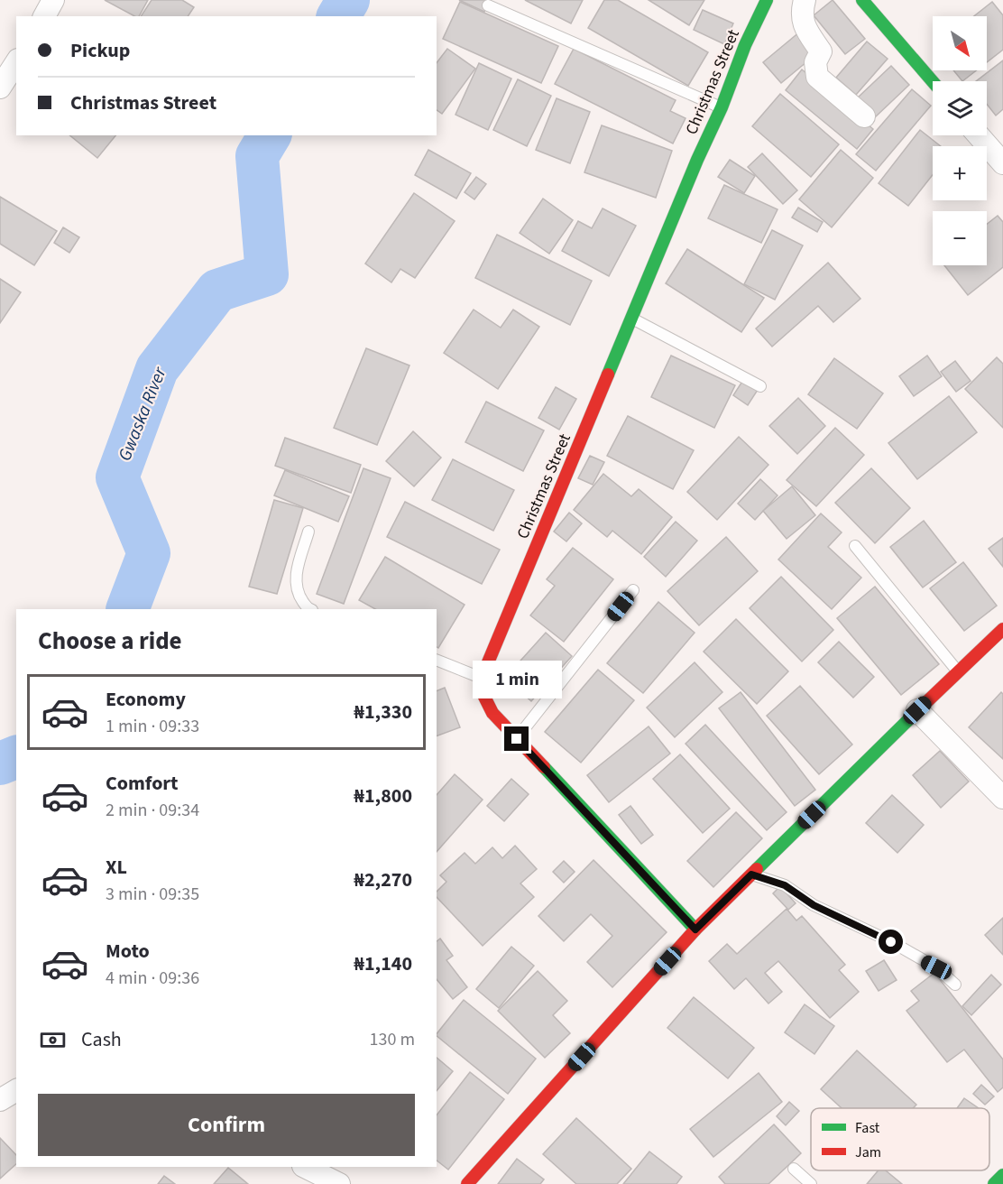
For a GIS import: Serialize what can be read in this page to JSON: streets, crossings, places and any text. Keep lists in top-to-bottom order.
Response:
{
  "streets": {
    "street": ["Christmas Street"]
  },
  "water": ["Gwaska River"],
  "legend": ["Fast", "Jam"],
  "north": "bottom right",
  "page": {
    "map_buttons": ["+", "−"],
    "banner": ["Pickup", "Christmas Street"],
    "heading": "Choose a ride",
    "bubble": "1 min",
    "list": [
      {
        "name": "Economy",
        "note": "1 min · 09:33",
        "value": "₦1,330"
      },
      {
        "name": "Comfort",
        "note": "2 min · 09:34",
        "value": "₦1,800"
      },
      {
        "name": "XL",
        "note": "3 min · 09:35",
        "value": "₦2,270"
      },
      {
        "name": "Moto",
        "note": "4 min · 09:36",
        "value": "₦1,140"
      }
    ],
    "pay": ["Cash", "130 m"],
    "buttons": "Confirm"
  }
}
